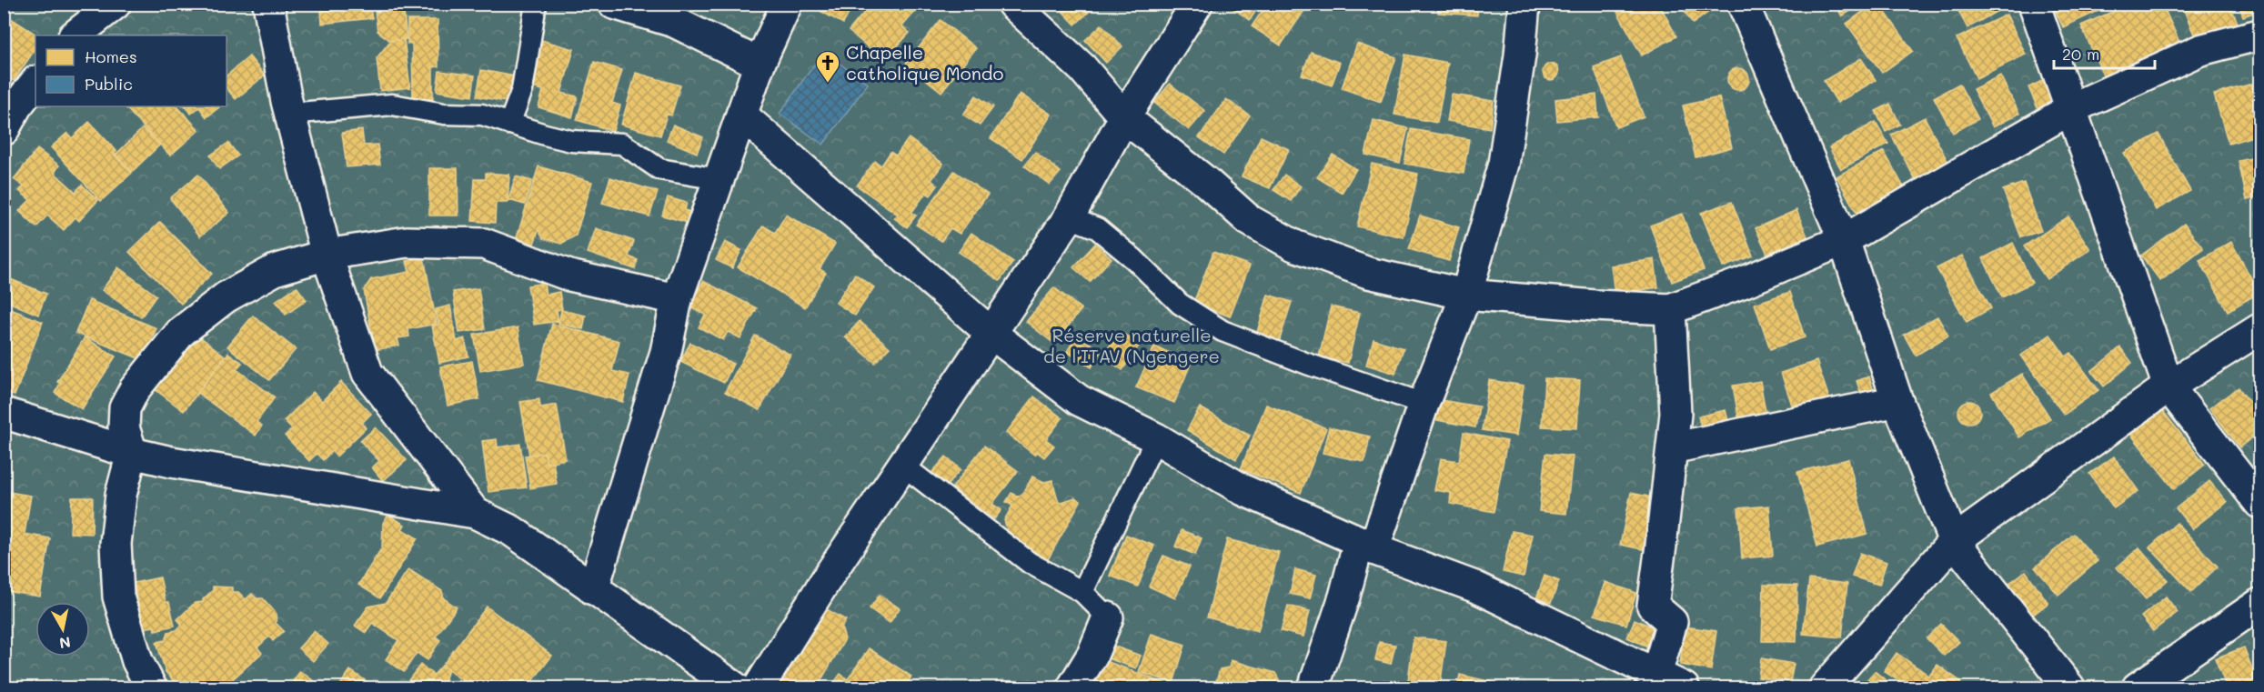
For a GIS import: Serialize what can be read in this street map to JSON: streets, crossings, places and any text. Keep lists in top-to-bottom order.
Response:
{
  "parks": ["Réserve naturelle de l'ITAV (Ngengere"],
  "places": {
    "church": ["Chapelle catholique Mondo"]
  },
  "legend": ["Homes", "Public"],
  "scale_bar": "20 m",
  "north": "bottom"
}
